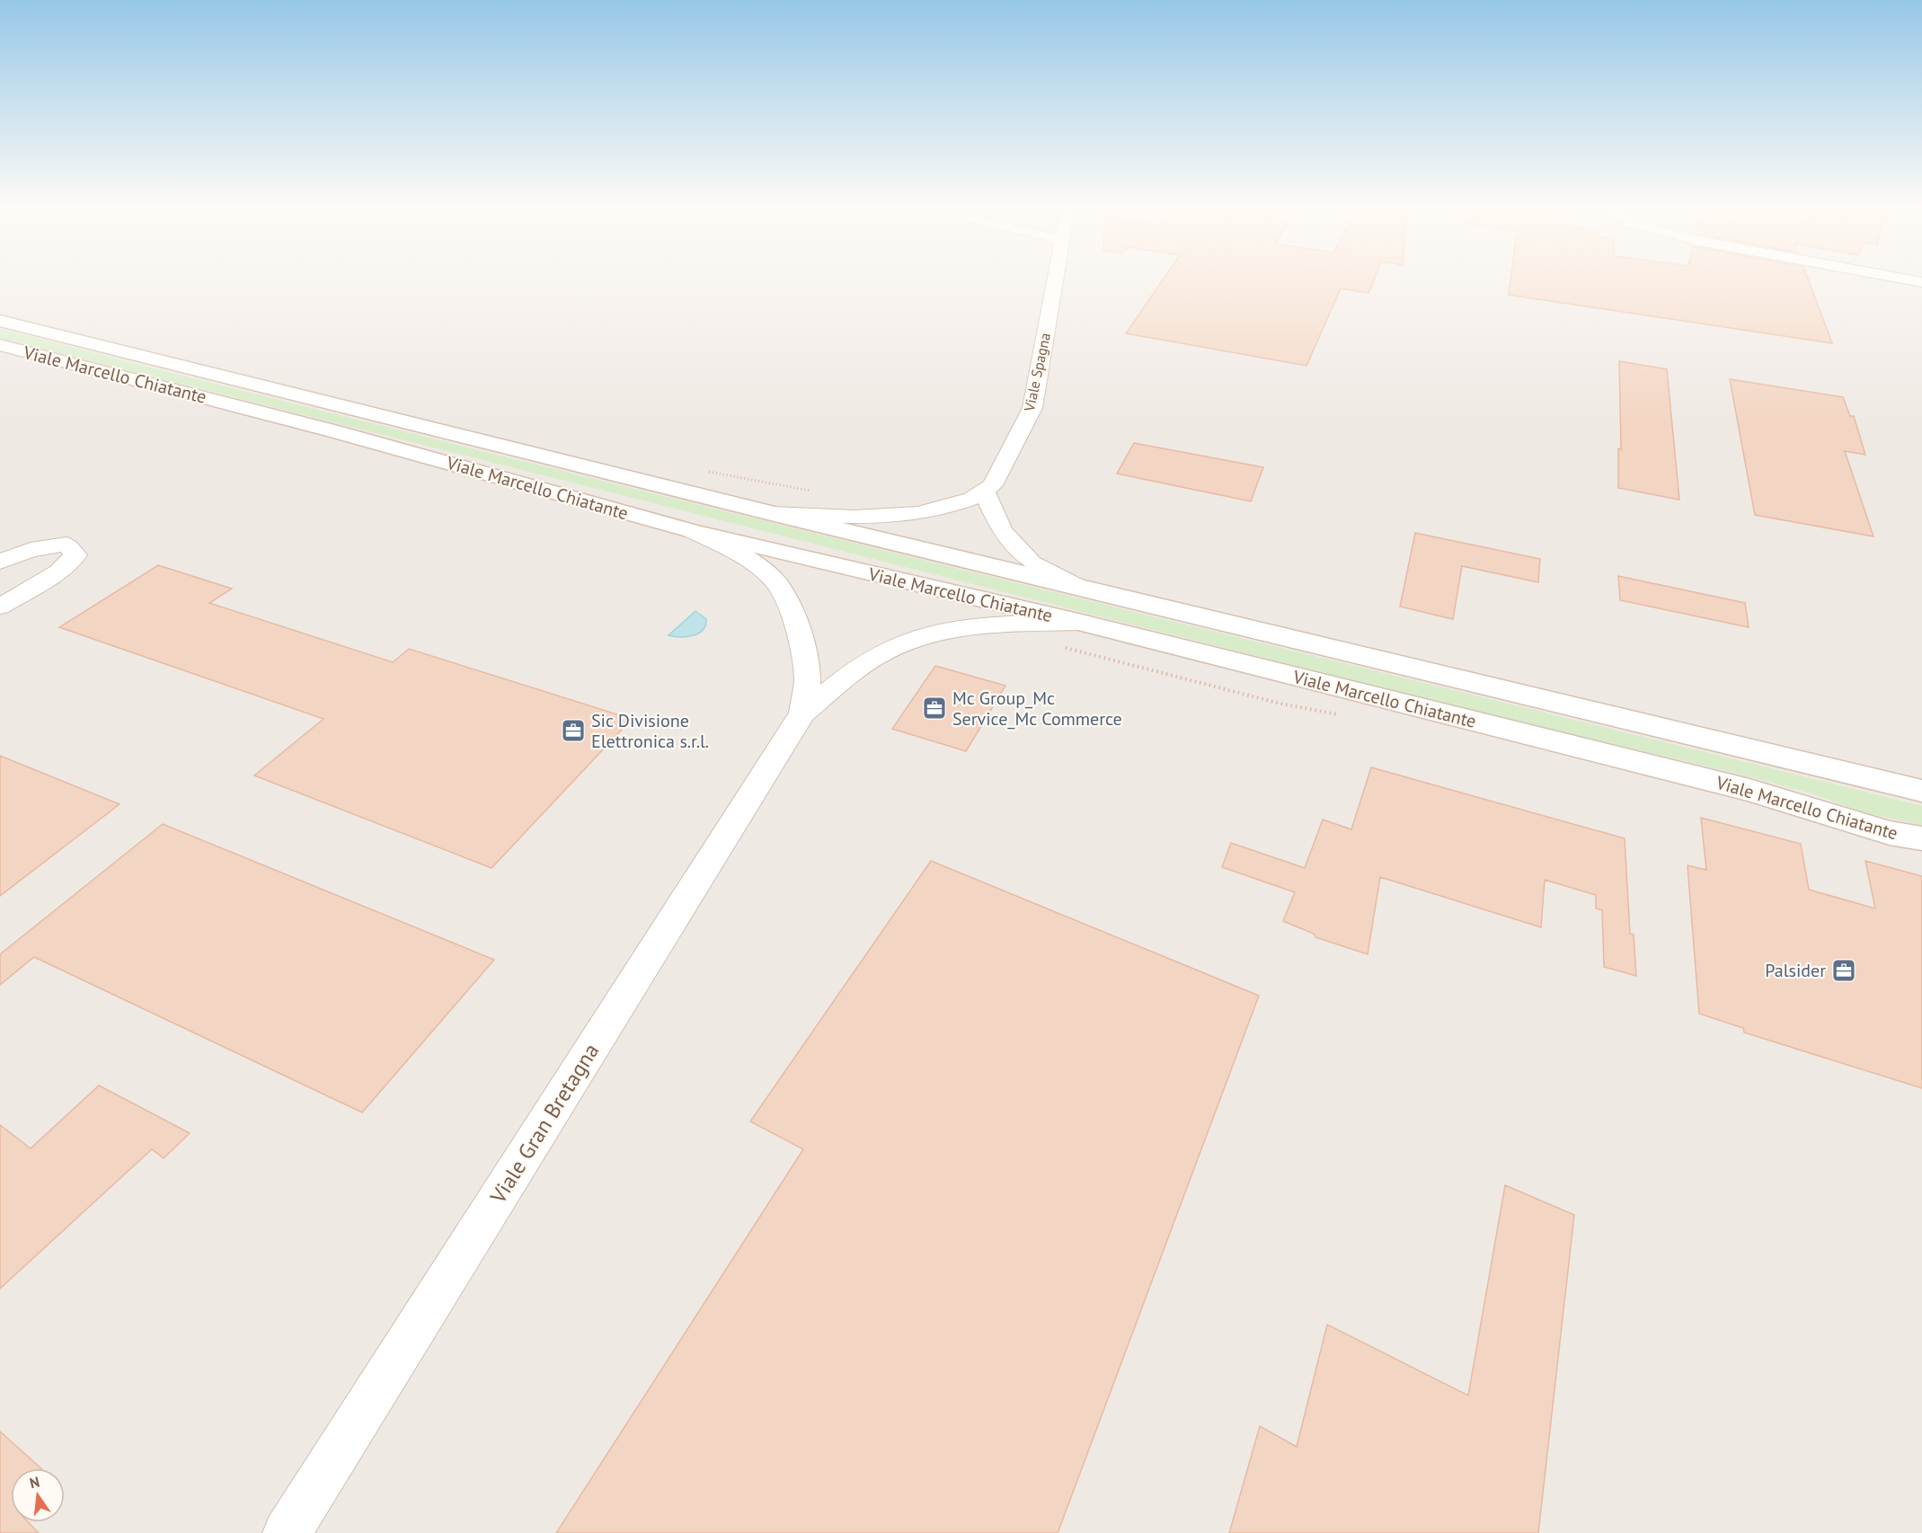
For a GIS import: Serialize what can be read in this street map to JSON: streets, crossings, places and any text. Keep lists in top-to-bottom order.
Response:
{
  "streets": {
    "street": ["Viale Spagna", "Viale Marcello Chiatante", "Viale Gran Bretagna"]
  },
  "crossings": [
    ["Viale Spagna", "Viale Marcello Chiatante"],
    ["Viale Marcello Chiatante", "Viale Gran Bretagna"]
  ],
  "places": {
    "office": ["Mc Group_Mc Service_Mc Commerce", "Sic Divisione Elettronica s.r.l.", "Palsider"]
  },
  "north": "top"
}
